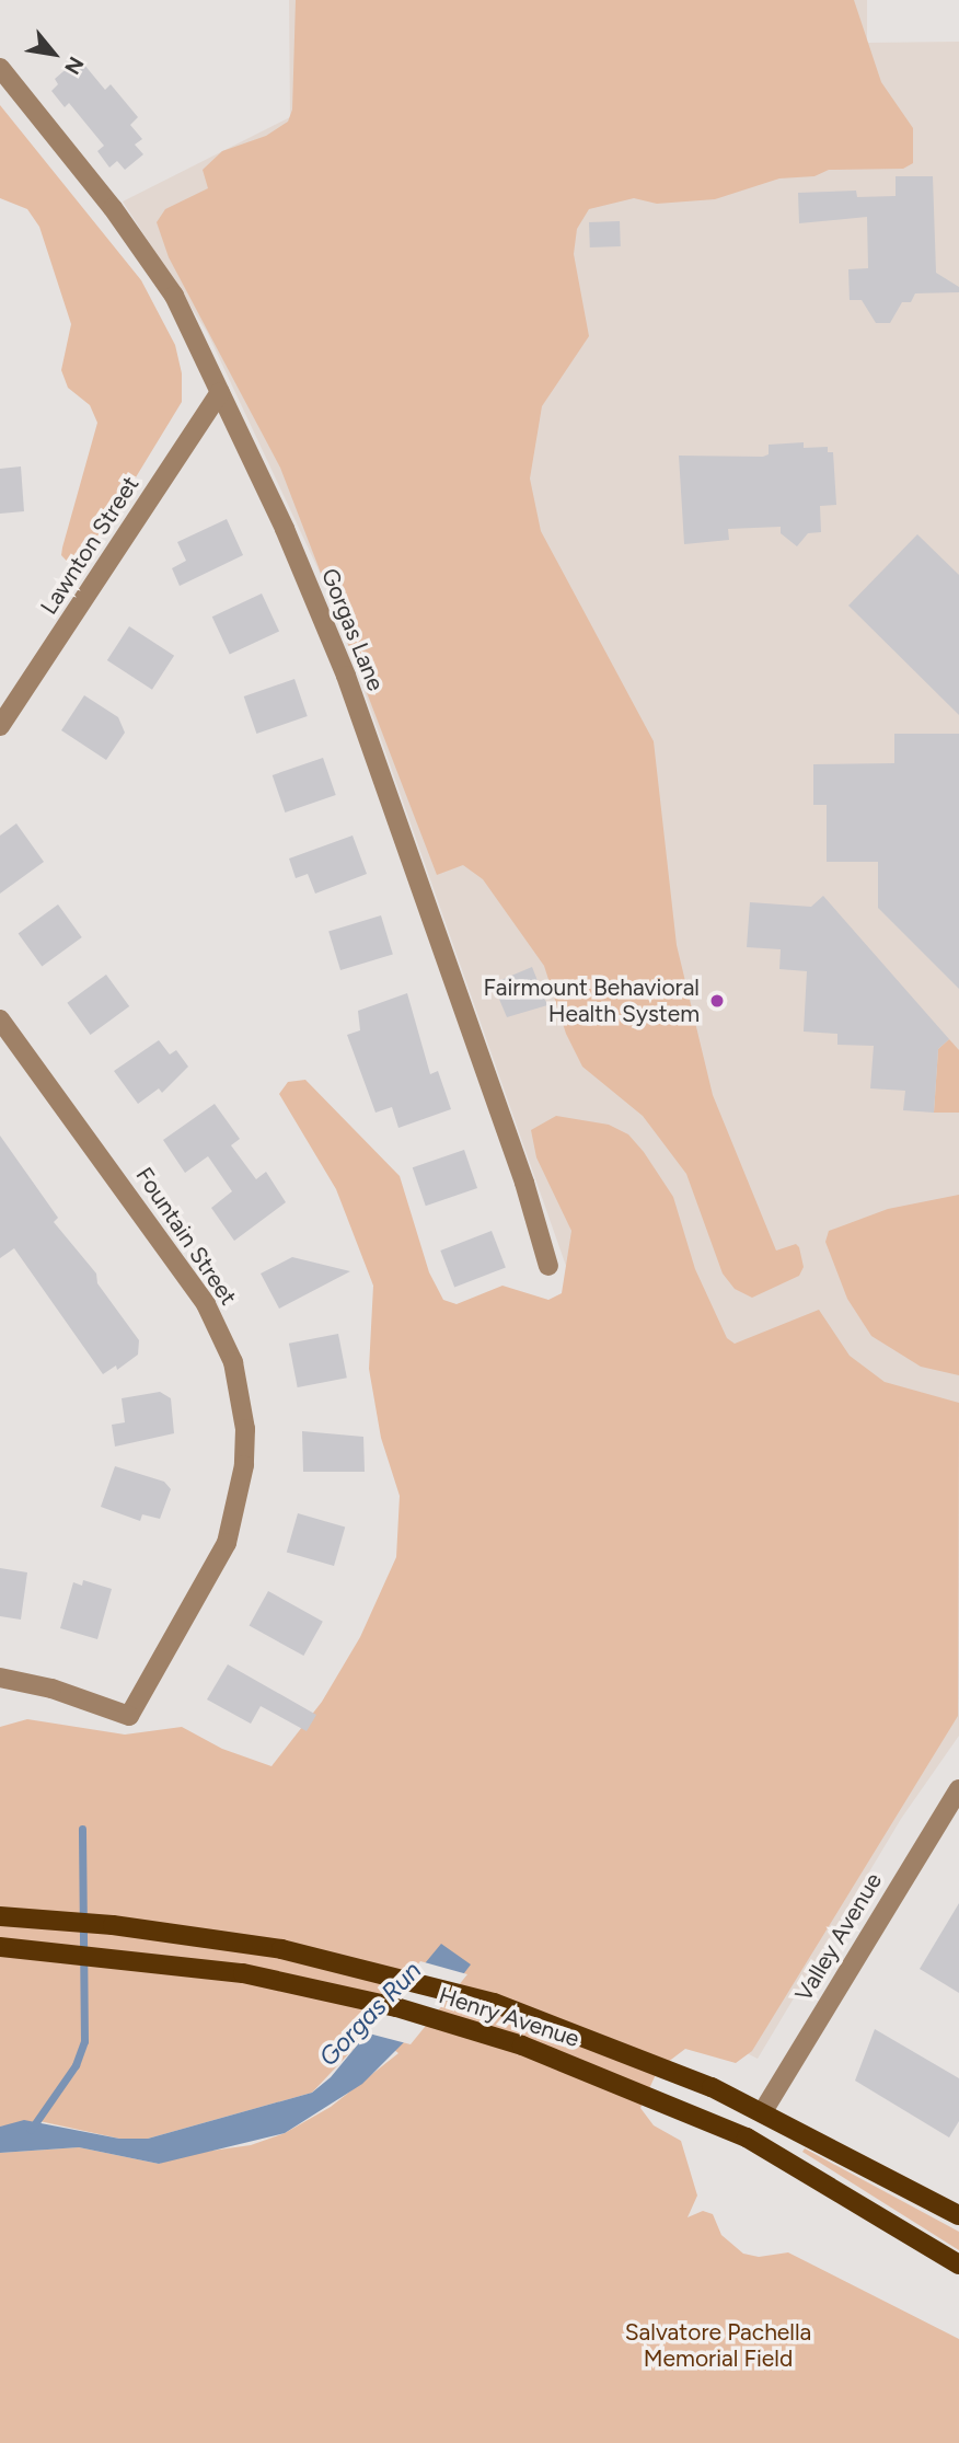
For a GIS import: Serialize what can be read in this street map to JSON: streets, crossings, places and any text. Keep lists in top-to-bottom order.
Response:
{
  "streets": {
    "main road": ["Henry Avenue"],
    "street": [
      "Lawnton Street",
      "Gorgas Lane",
      "Fountain Street",
      "Valley Avenue"
    ]
  },
  "crossings": [
    ["Lawnton Street", "Gorgas Lane"],
    ["Valley Avenue", "Henry Avenue"]
  ],
  "water": ["Gorgas Run"],
  "parks": ["Salvatore Pachella Memorial Field"],
  "places": ["Fairmount Behavioral Health System"],
  "north": "bottom right"
}
